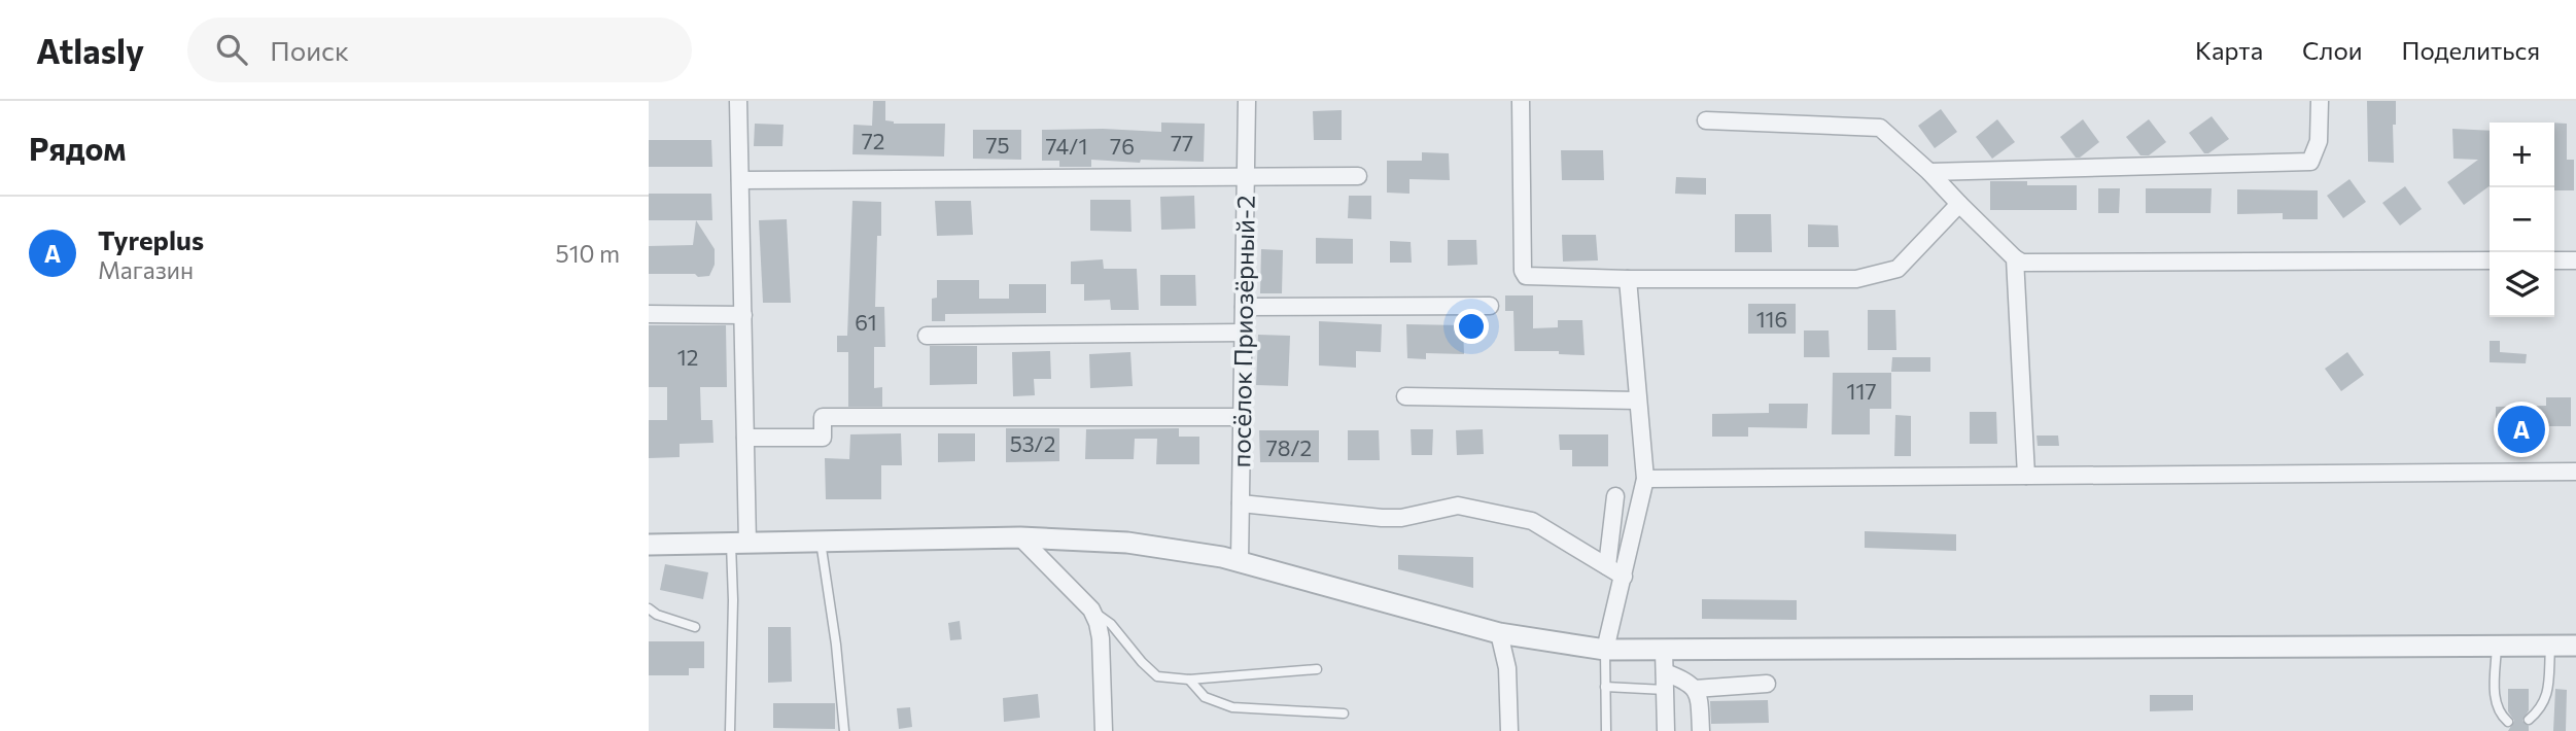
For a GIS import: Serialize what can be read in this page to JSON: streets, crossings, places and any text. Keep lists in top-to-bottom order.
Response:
{
  "streets": {
    "street": ["посёлок Приозёрный-2"]
  },
  "house_numbers": [
    "72",
    "77",
    "75",
    "74/1",
    "76",
    "116",
    "61",
    "12",
    "117",
    "53/2",
    "78/2"
  ],
  "page": {
    "header": "Atlasly",
    "search": "Поиск",
    "nav": ["Карта", "Слои", "Поделиться"],
    "heading": "Рядом",
    "map_buttons": ["+", "−"],
    "list": [
      {
        "mark": "A",
        "name": "Tyreplus",
        "note": "Магазин",
        "value": "510 m"
      }
    ],
    "pins": "A"
  }
}
